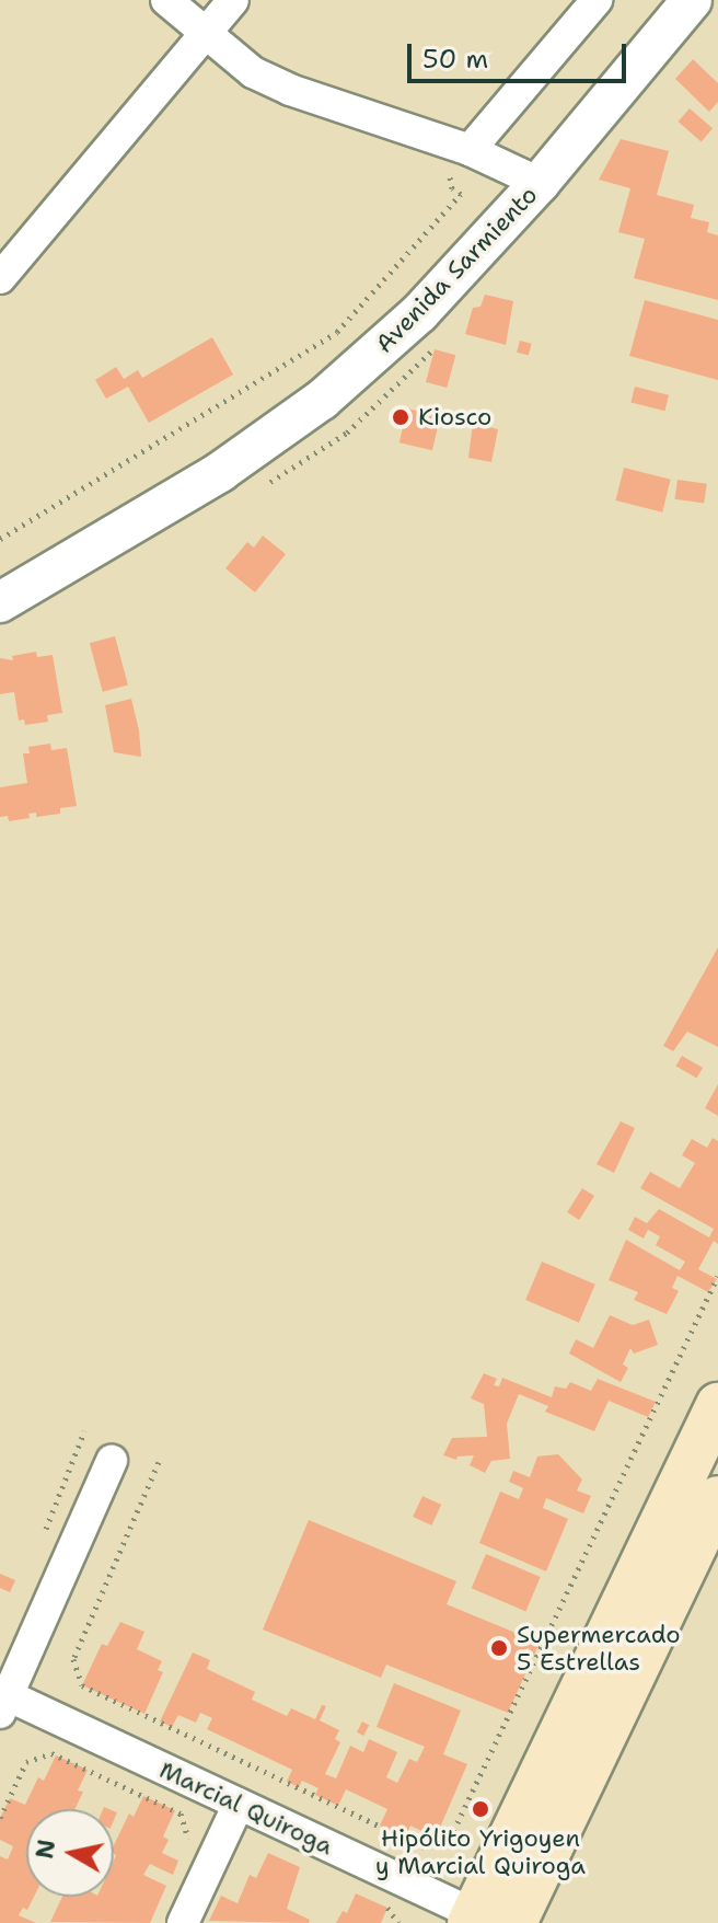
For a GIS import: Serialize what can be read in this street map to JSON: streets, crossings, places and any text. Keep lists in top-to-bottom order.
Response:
{
  "streets": {
    "street": ["Avenida Sarmiento", "Marcial Quiroga"]
  },
  "places": ["Kiosco", "Supermercado 5 Estrellas", "Hipólito Yrigoyen y Marcial Quiroga"],
  "scale_bar": "50 m",
  "north": "left"
}
